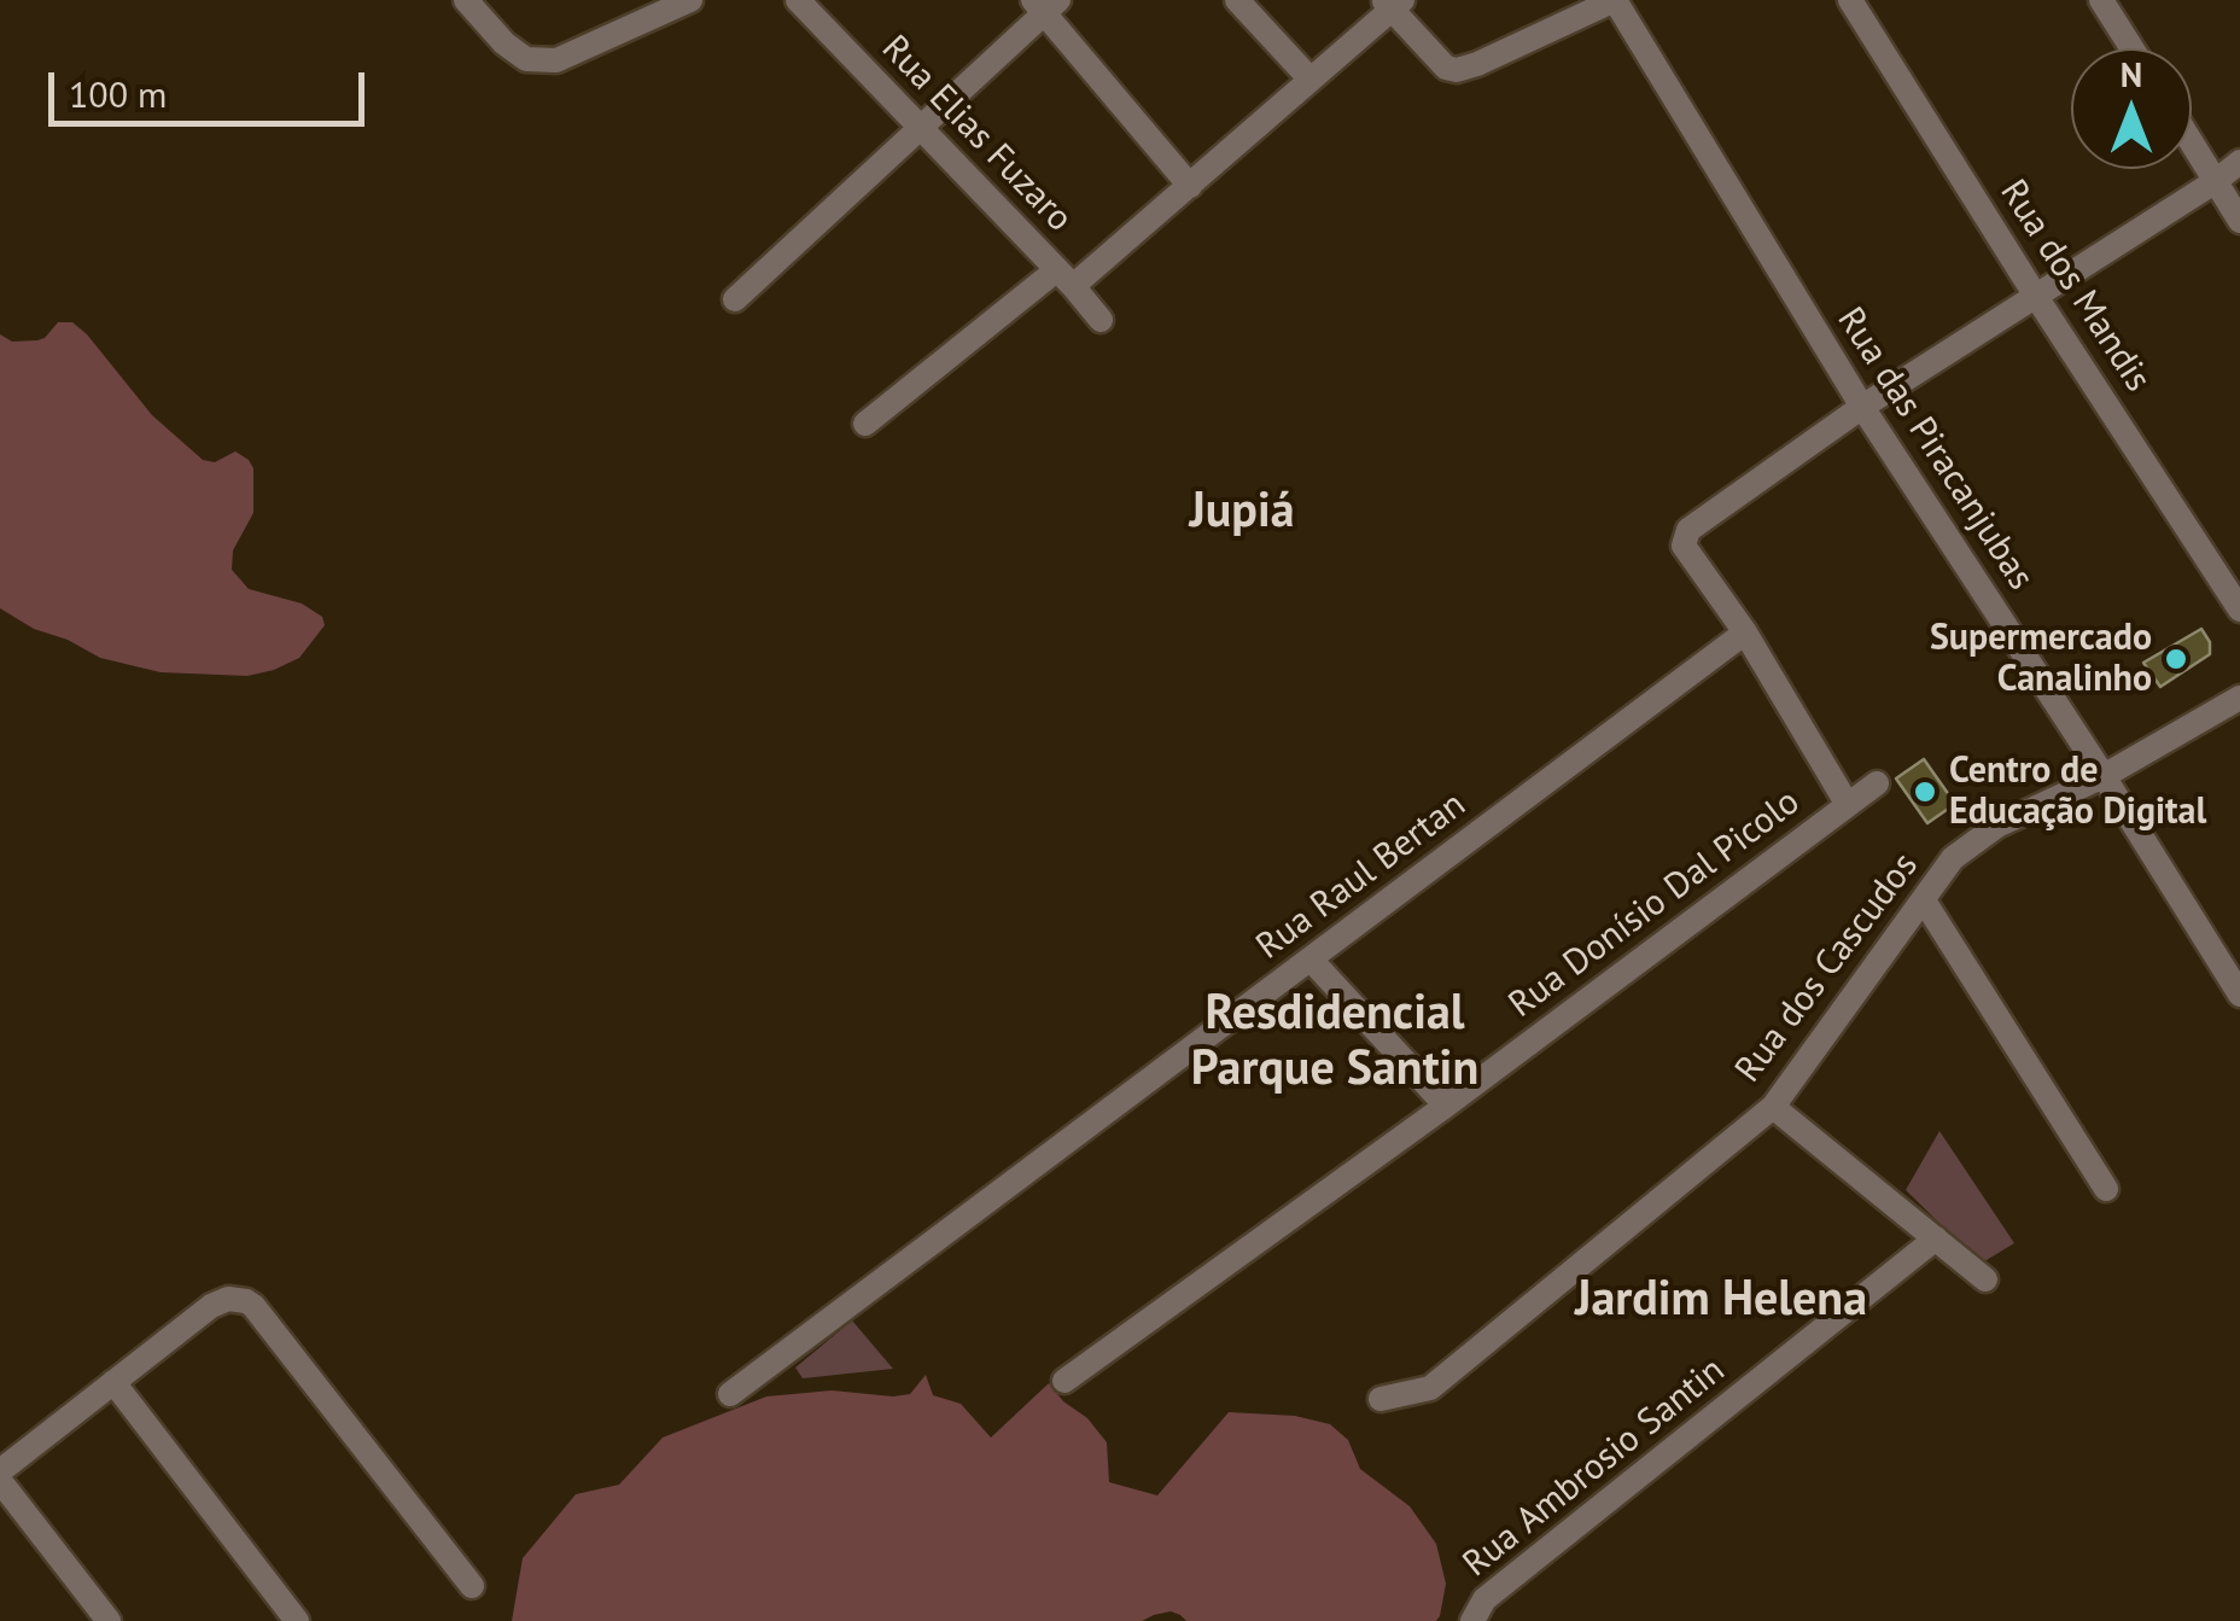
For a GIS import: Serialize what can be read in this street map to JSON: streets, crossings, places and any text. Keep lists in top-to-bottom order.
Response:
{
  "streets": {
    "street": [
      "Rua Elias Fuzaro",
      "Rua dos Mandis",
      "Rua das Piracanjubas",
      "Rua Raul Bertan",
      "Rua Donísio Dal Picolo",
      "Rua dos Cascudos",
      "Rua Ambrosio Santin"
    ]
  },
  "crossings": [
    ["Rua das Piracanjubas", "Rua dos Cascudos"]
  ],
  "districts": ["Jupiá", "Resdidencial Parque Santin", "Jardim Helena"],
  "places": ["Supermercado Canalinho", "Centro de Educação Digital"],
  "scale_bar": "100 m",
  "north": "top"
}
